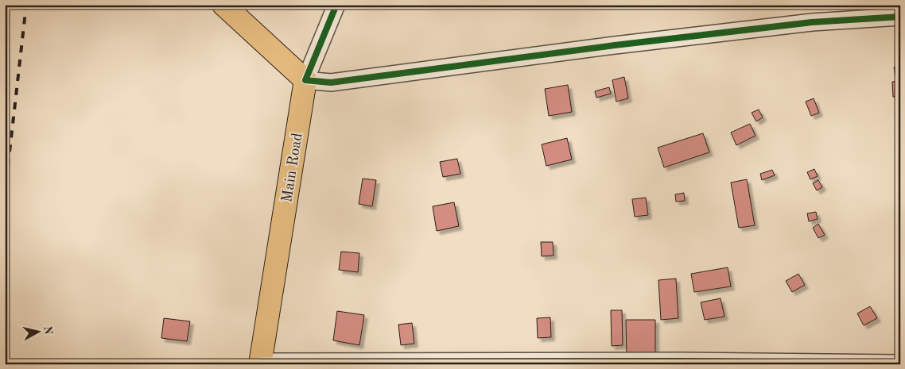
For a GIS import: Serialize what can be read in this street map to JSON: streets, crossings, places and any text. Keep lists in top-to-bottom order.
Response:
{
  "streets": {
    "highway": ["Main Road"]
  },
  "north": "right"
}
